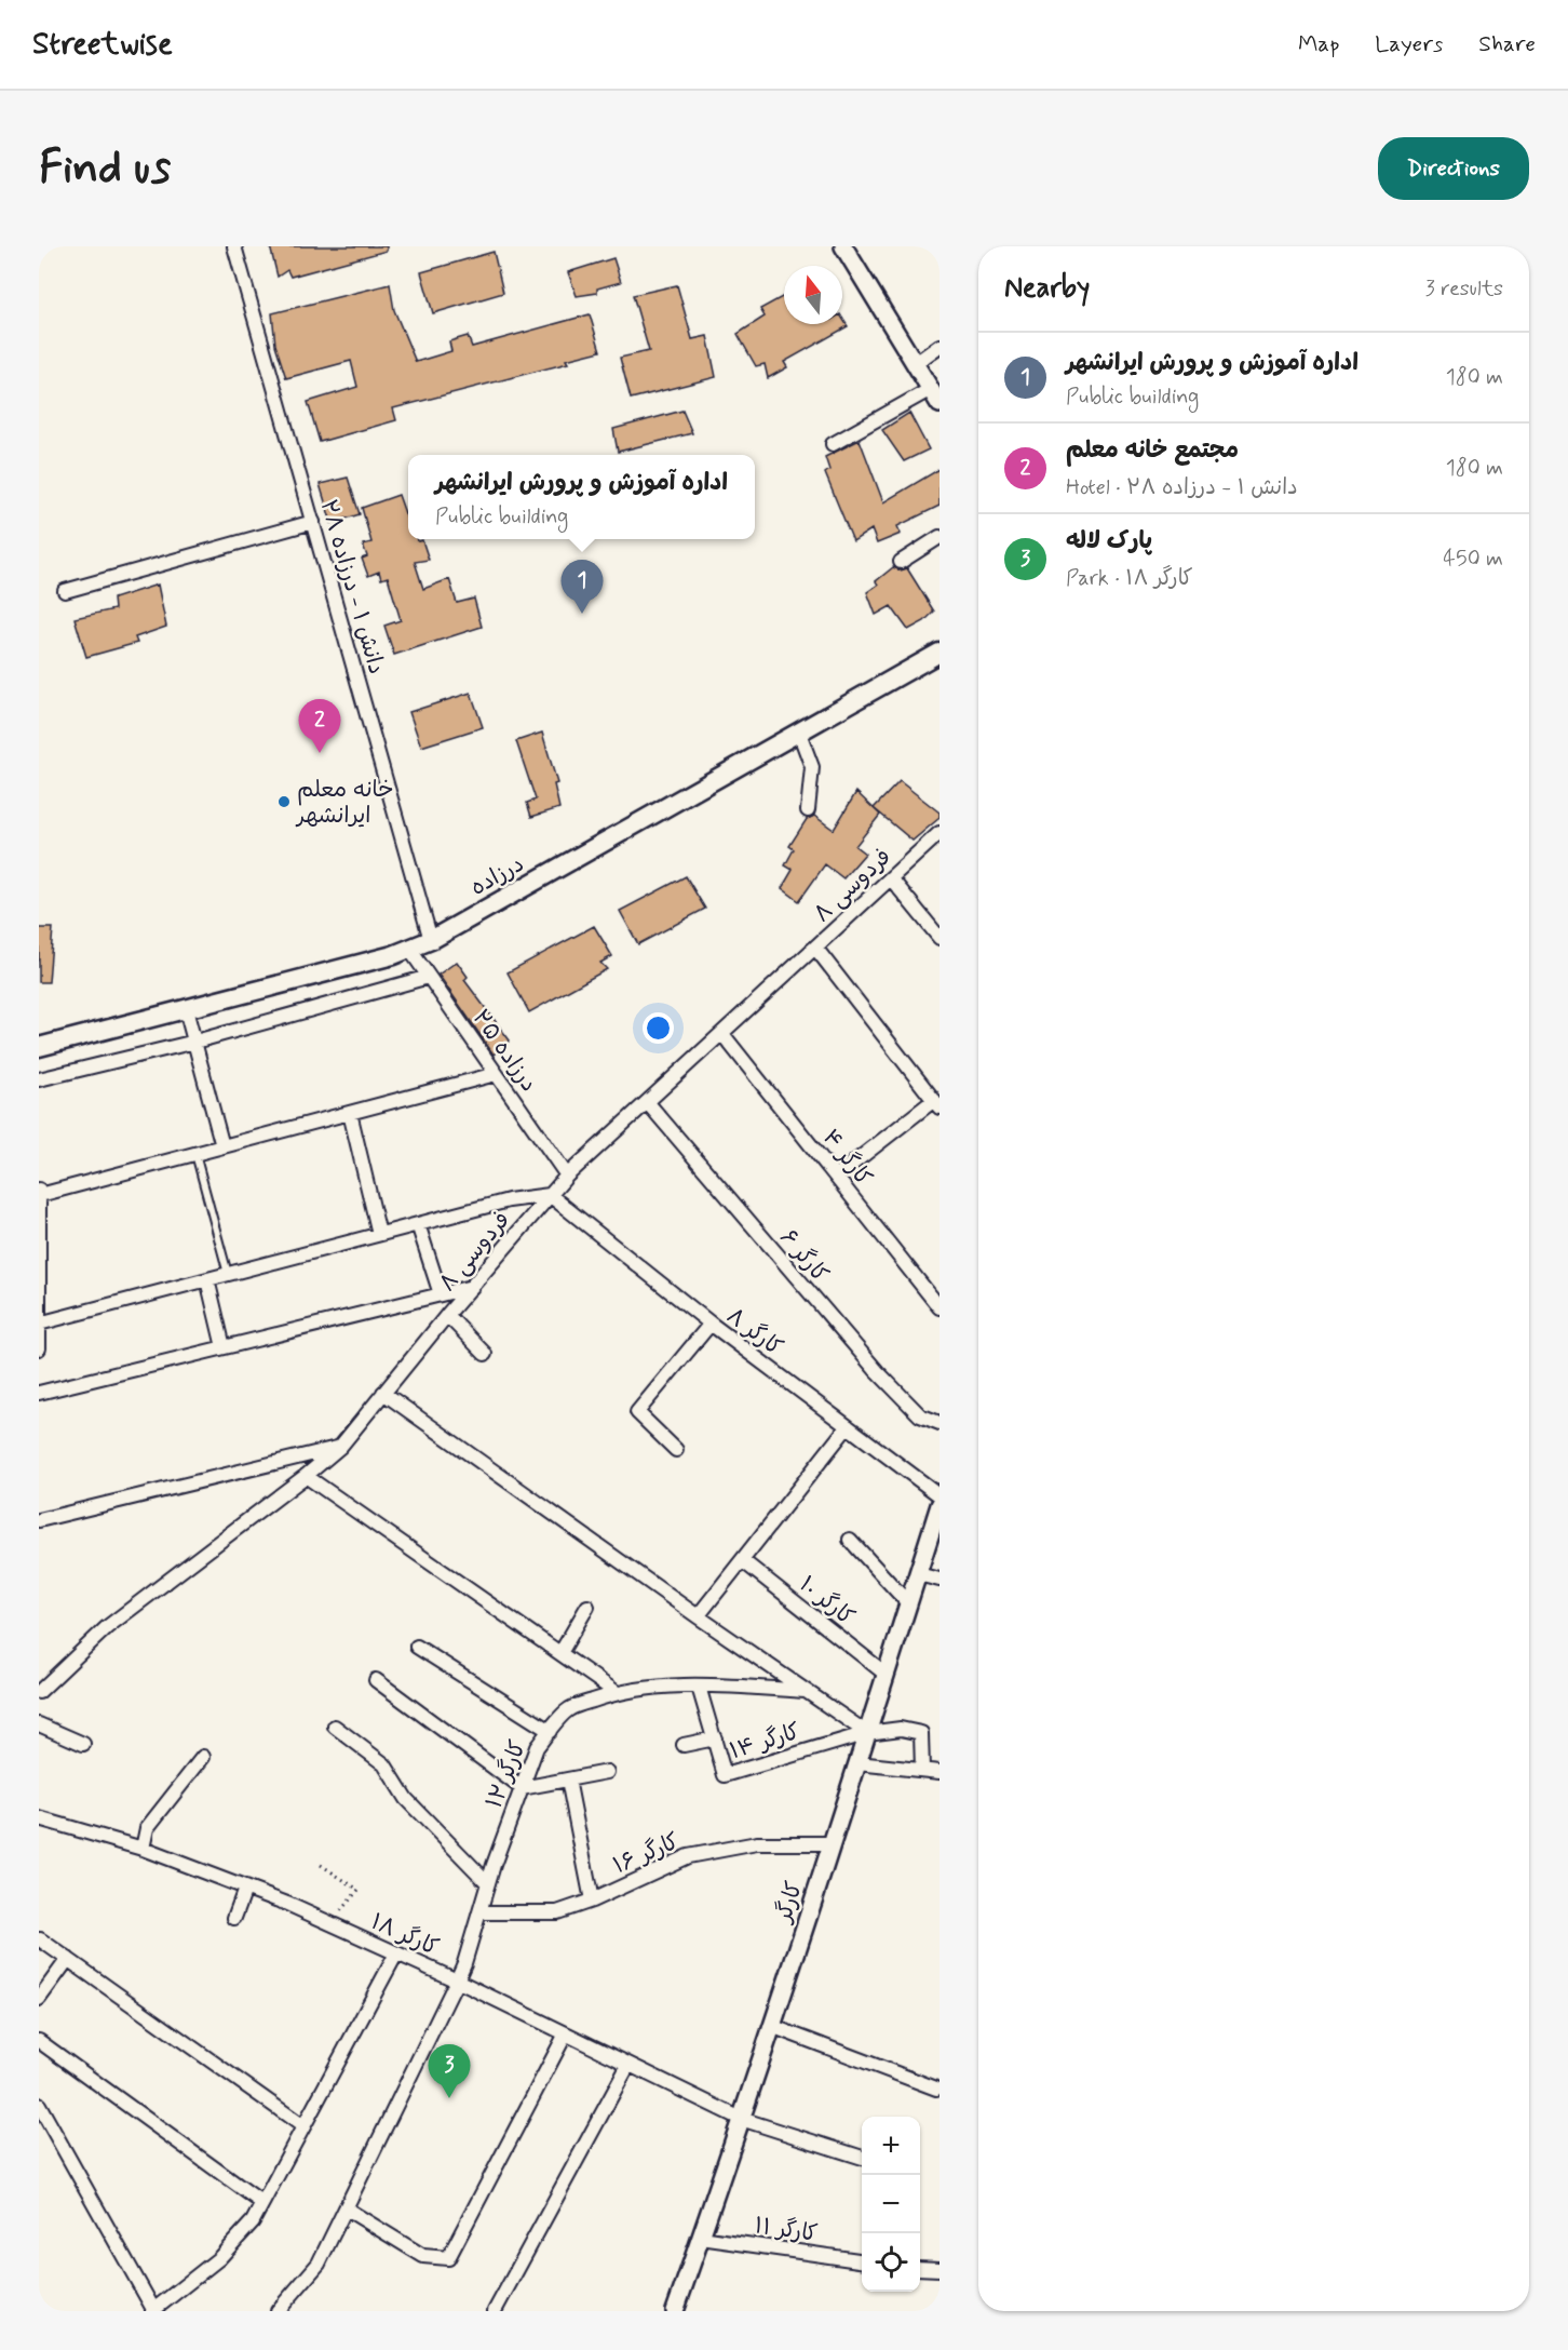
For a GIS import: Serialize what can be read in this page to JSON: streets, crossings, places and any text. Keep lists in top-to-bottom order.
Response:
{
  "streets": {
    "main road": ["درزاده"],
    "street": [
      "دانش ۱ - درزاده ۲۸",
      "فردوسی ۸",
      "درزاده ۲۵",
      "کارگر ۴",
      "کارگر ۶",
      "کارگر ۸",
      "کارگر ۱۰",
      "کارگر ۱۴",
      "کارگر ۱۲",
      "کارگر ۱۶",
      "کارگر",
      "کارگر ۱۸",
      "کارگر ۱۱"
    ]
  },
  "crossings": [
    ["دانش ۱ - درزاده ۲۸", "درزاده"],
    ["درزاده", "درزاده ۲۵"],
    ["فردوسی ۸", "درزاده ۲۵"],
    ["فردوسی ۸", "کارگر ۴"],
    ["فردوسی ۸", "کارگر ۶"],
    ["فردوسی ۸", "کارگر ۸"],
    ["کارگر ۱۰", "کارگر"],
    ["کارگر ۱۴", "کارگر ۱۲"],
    ["کارگر ۱۴", "کارگر"],
    ["کارگر ۱۲", "کارگر ۱۶"],
    ["کارگر ۱۲", "کارگر ۱۸"],
    ["کارگر ۱۶", "کارگر"],
    ["کارگر", "کارگر ۱۸"],
    ["کارگر", "کارگر ۱۱"]
  ],
  "places": ["خانه معلم ایرانشهر"],
  "north": "top",
  "page": {
    "header": "Streetwise",
    "nav": ["Map", "Layers", "Share"],
    "buttons": "Directions",
    "title": "Find us",
    "heading": ["Nearby", "3 results"],
    "list": [
      {
        "mark": "1",
        "name": "اداره آموزش و پرورش ایرانشهر",
        "note": "Public building",
        "value": "180 m"
      },
      {
        "mark": "2",
        "name": "مجتمع خانه معلم",
        "note": "Hotel · دانش ۱ - درزاده ۲۸",
        "value": "180 m"
      },
      {
        "mark": "3",
        "name": "پارک لاله",
        "note": "Park · کارگر ۱۸",
        "value": "450 m"
      }
    ],
    "popup": ["اداره آموزش و پرورش ایرانشهر", "Public building"],
    "pins": ["1", "2", "3"],
    "map_buttons": ["+", "−"]
  }
}
